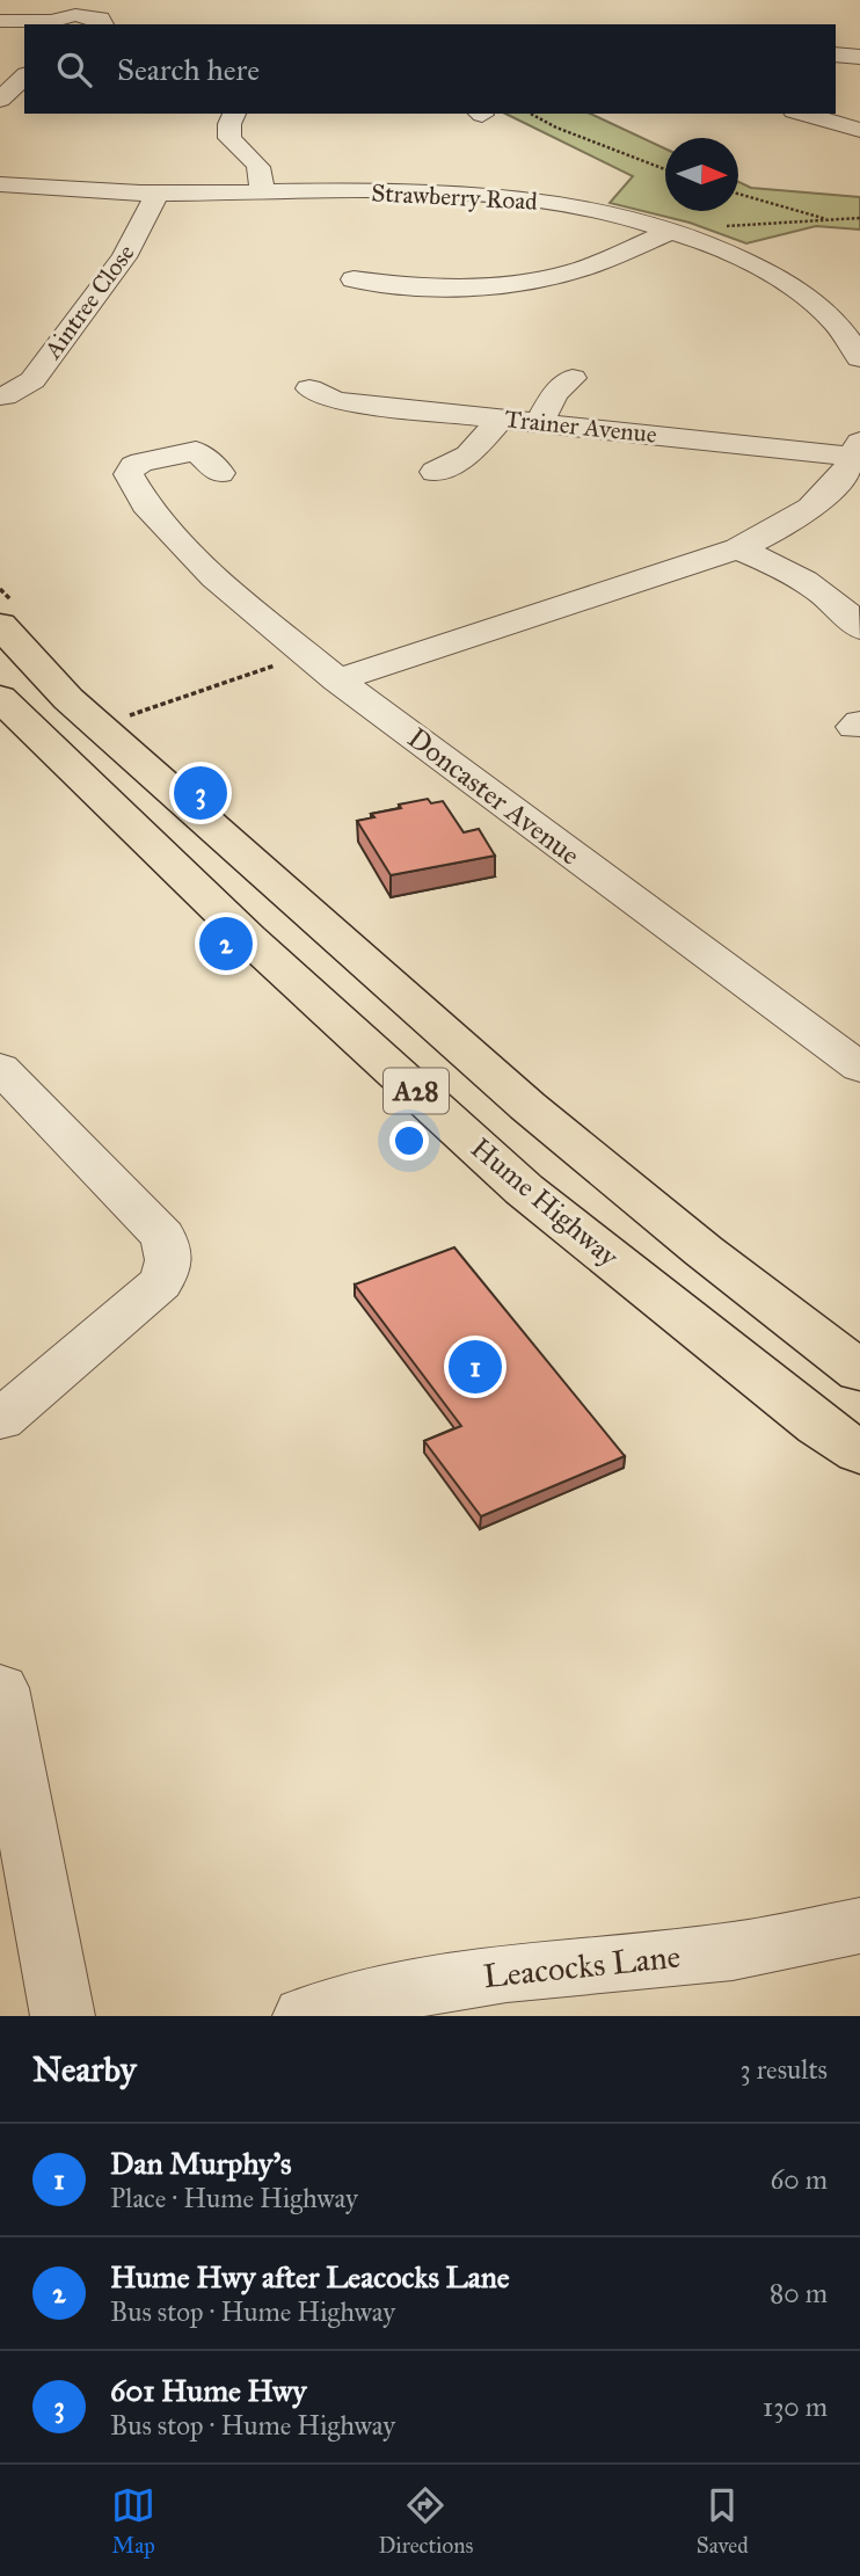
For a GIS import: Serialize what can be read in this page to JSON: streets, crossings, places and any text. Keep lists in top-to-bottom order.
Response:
{
  "streets": {
    "highway": ["A28", "Hume Highway"],
    "street": [
      "Strawberry Road",
      "Aintree Close",
      "Trainer Avenue",
      "Doncaster Avenue",
      "Leacocks Lane"
    ]
  },
  "crossings": [
    ["Strawberry Road", "Aintree Close"]
  ],
  "north": "right",
  "page": {
    "search": "Search here",
    "pins": ["3", "2", "1"],
    "heading": ["Nearby", "3 results"],
    "list": [
      {
        "mark": "1",
        "name": "Dan Murphy's",
        "note": "Place · Hume Highway",
        "value": "60 m"
      },
      {
        "mark": "2",
        "name": "Hume Hwy after Leacocks Lane",
        "note": "Bus stop · Hume Highway",
        "value": "80 m"
      },
      {
        "mark": "3",
        "name": "601 Hume Hwy",
        "note": "Bus stop · Hume Highway",
        "value": "130 m"
      }
    ],
    "nav": ["Map", "Directions", "Saved"]
  }
}
